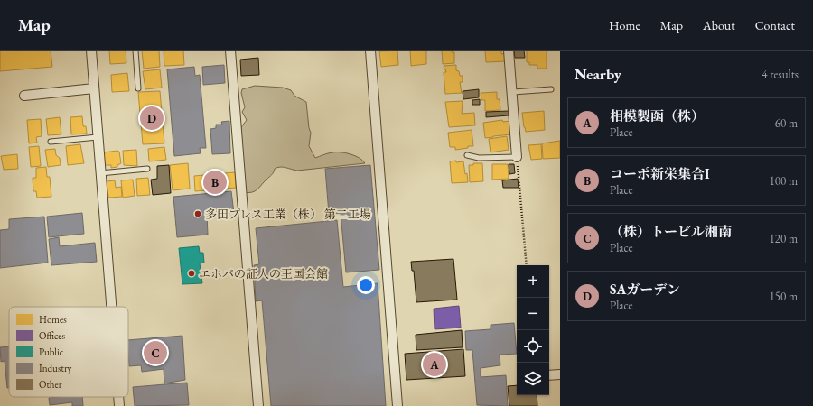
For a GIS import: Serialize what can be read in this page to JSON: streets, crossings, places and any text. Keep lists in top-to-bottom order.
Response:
{
  "places": ["多田プレス工業（株） 第二工場", "エホバの証人の王国会館"],
  "legend": [
    "Homes",
    "Offices",
    "Public",
    "Industry",
    "Other"
  ],
  "page": {
    "header": "Map",
    "nav": [
      "Home",
      "Map",
      "About",
      "Contact"
    ],
    "heading": ["Nearby", "4 results"],
    "list": [
      {
        "mark": "A",
        "name": "相模製函（株）",
        "note": "Place",
        "value": "60 m"
      },
      {
        "mark": "B",
        "name": "コーポ新栄集合Ⅰ",
        "note": "Place",
        "value": "100 m"
      },
      {
        "mark": "C",
        "name": "（株）トービル湘南",
        "note": "Place",
        "value": "120 m"
      },
      {
        "mark": "D",
        "name": "SAガーデン",
        "note": "Place",
        "value": "150 m"
      }
    ],
    "pins": [
      "D",
      "B",
      "C",
      "A"
    ],
    "map_buttons": ["+", "−"]
  }
}
